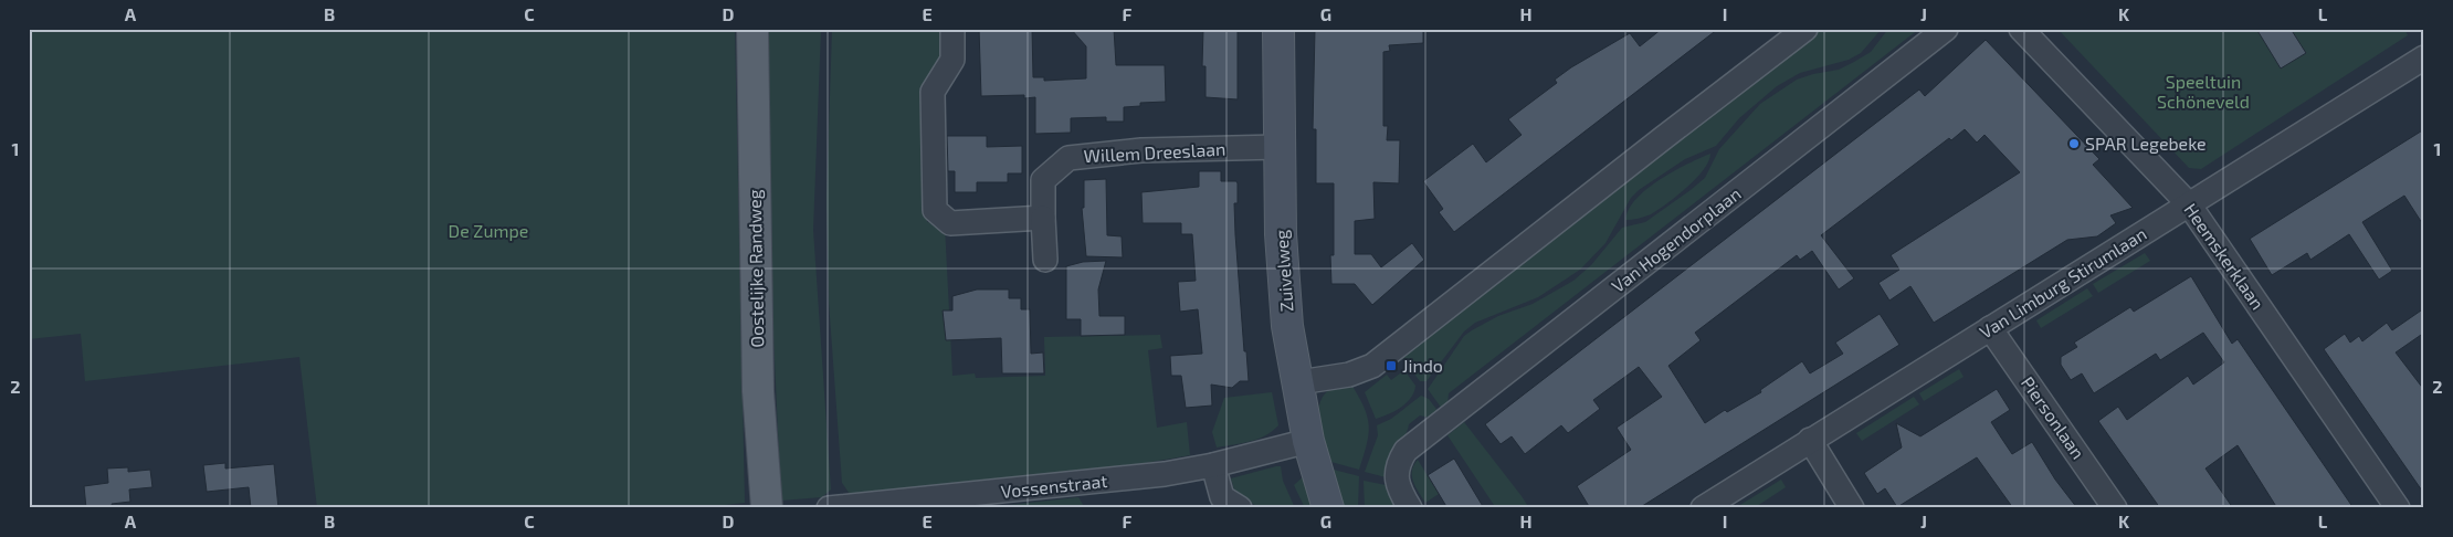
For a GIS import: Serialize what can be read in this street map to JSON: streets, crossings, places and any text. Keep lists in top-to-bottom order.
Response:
{
  "streets": {
    "main road": ["Oostelijke Randweg"],
    "street": [
      "Willem Dreeslaan",
      "Van Hogendorplaan",
      "Heemskerklaan",
      "Zuivelweg",
      "Van Limburg Stirumlaan",
      "Piersonlaan",
      "Vossenstraat"
    ]
  },
  "crossings": [
    ["Willem Dreeslaan", "Zuivelweg"],
    ["Heemskerklaan", "Van Limburg Stirumlaan"],
    ["Zuivelweg", "Vossenstraat"],
    ["Van Limburg Stirumlaan", "Piersonlaan"]
  ],
  "parks": ["Speeltuin Schöneveld", "De Zumpe"],
  "places": {
    "other": ["SPAR Legebeke"],
    "transit": ["Jindo"]
  },
  "grid": {
    "columns": [
      "A",
      "B",
      "C",
      "D",
      "E",
      "F",
      "G",
      "H",
      "I",
      "J",
      "K",
      "L"
    ],
    "rows": ["1", "2"]
  }
}
